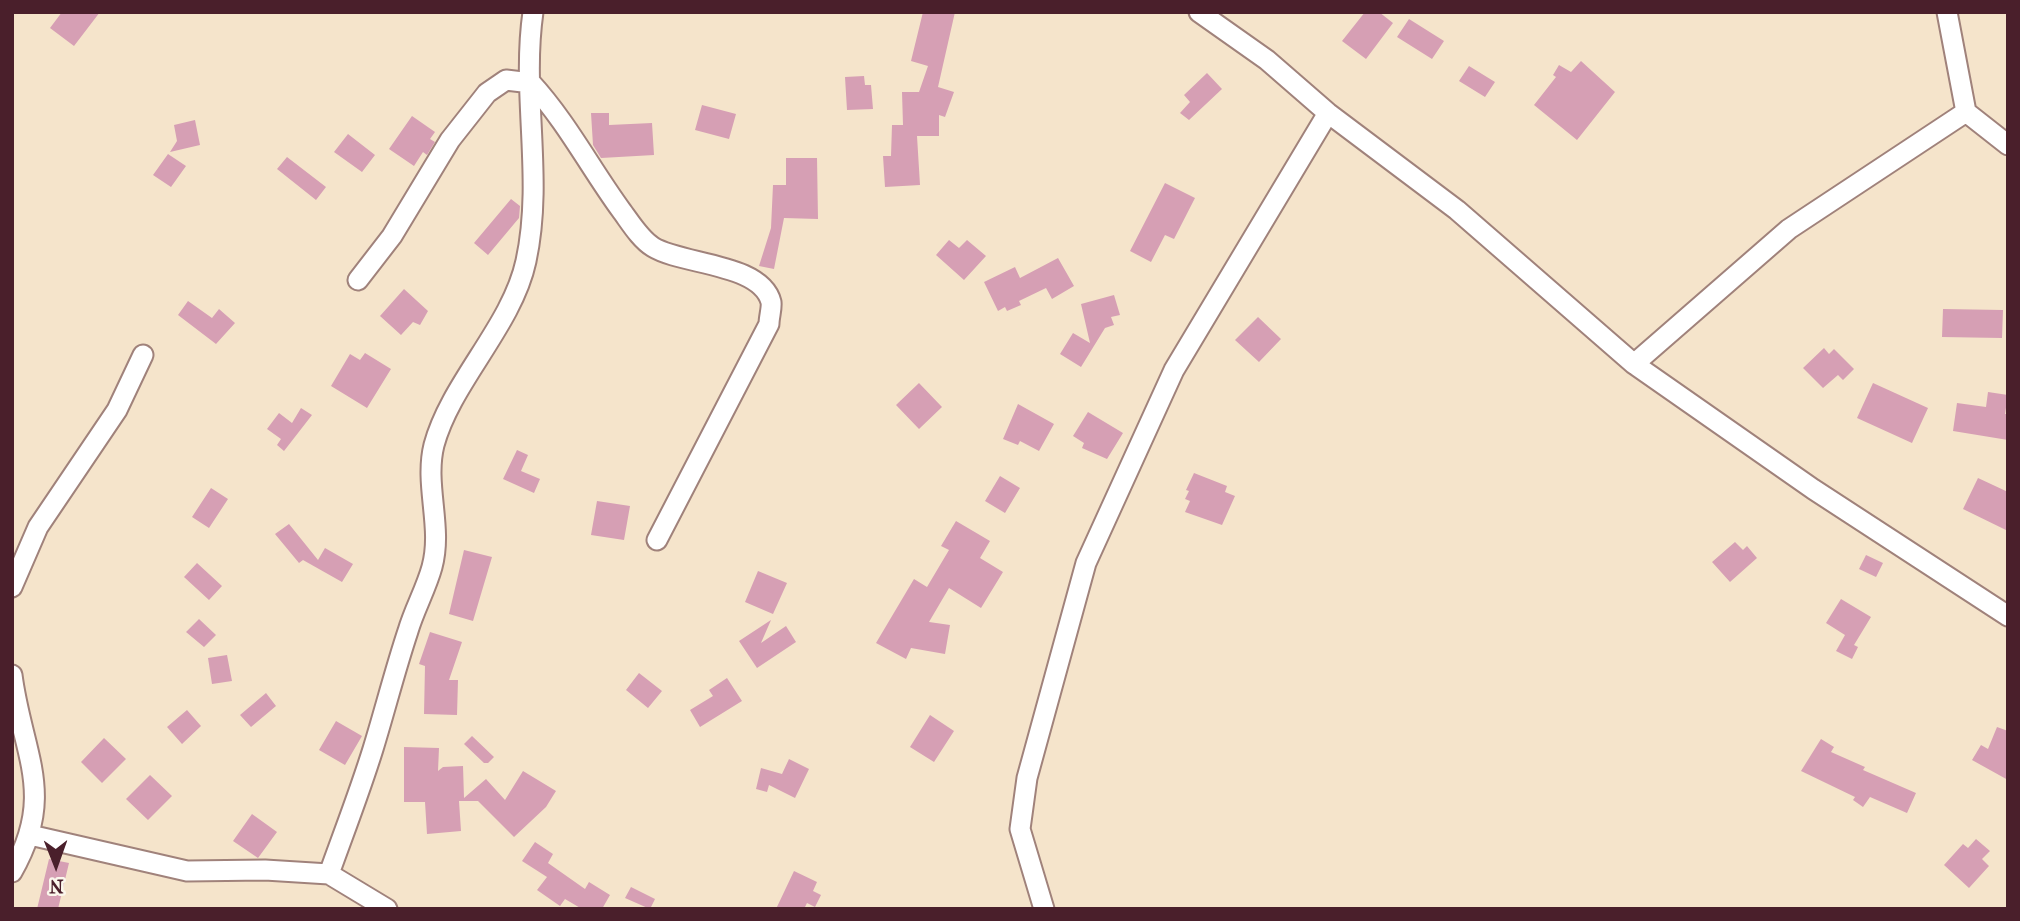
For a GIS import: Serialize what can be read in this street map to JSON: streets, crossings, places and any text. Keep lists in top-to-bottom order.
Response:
{
  "north": "bottom"
}
